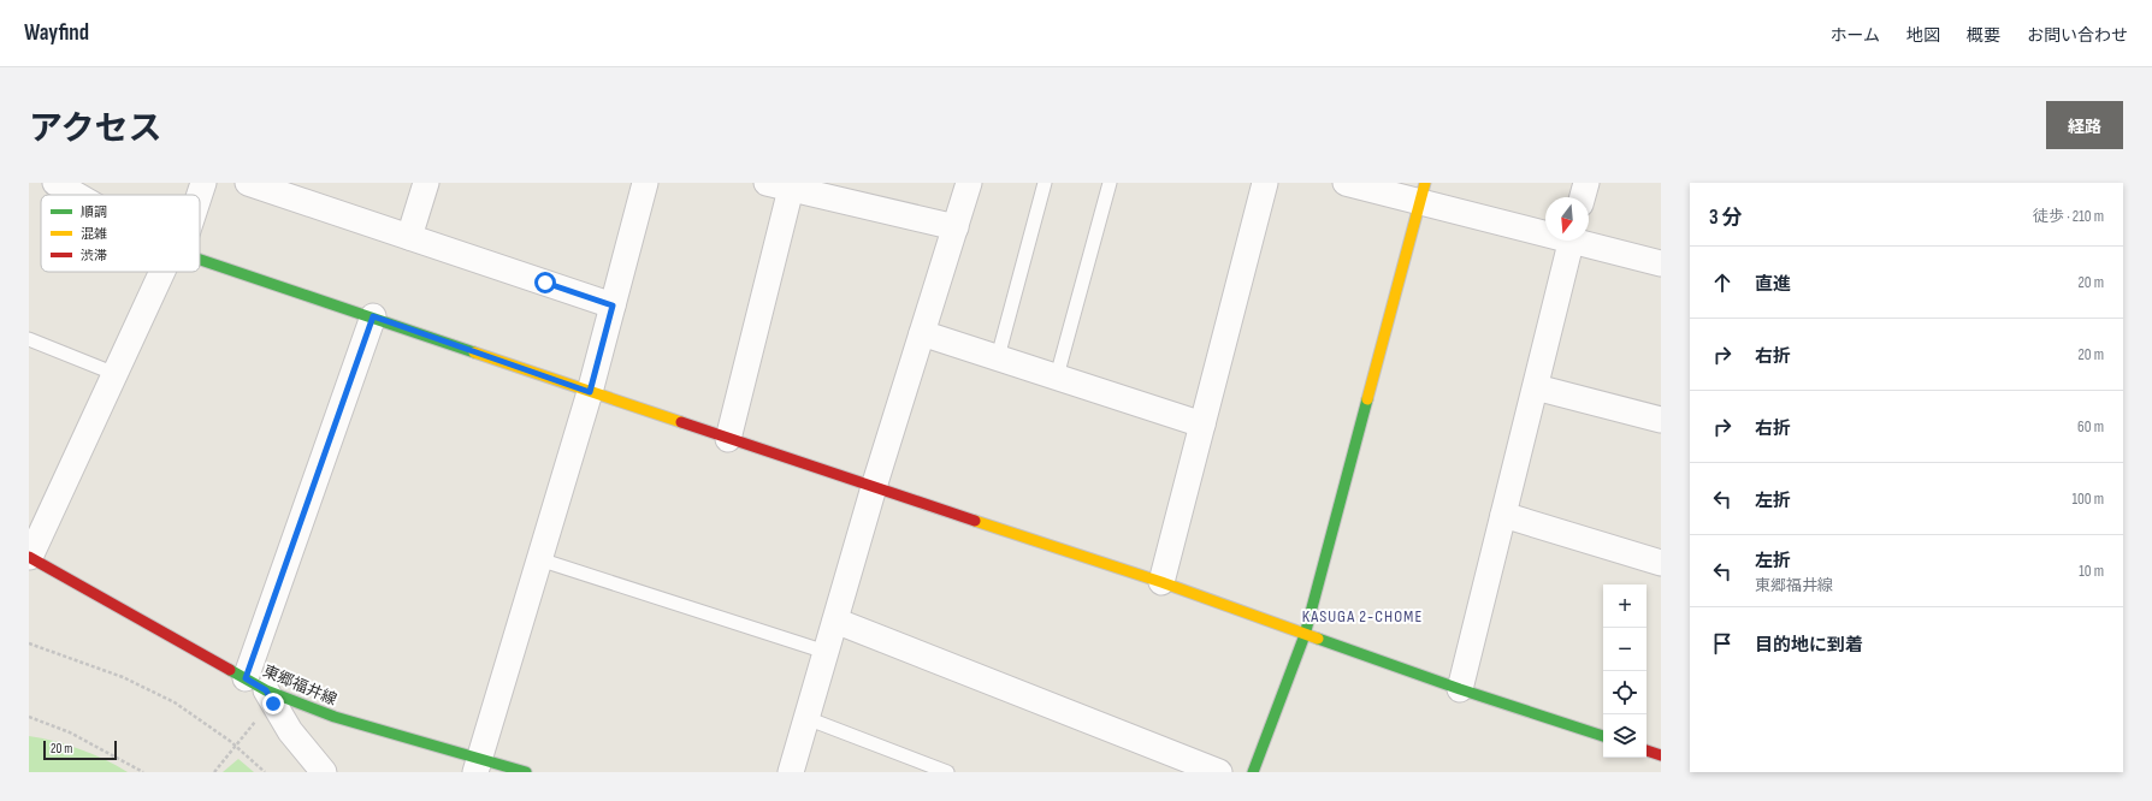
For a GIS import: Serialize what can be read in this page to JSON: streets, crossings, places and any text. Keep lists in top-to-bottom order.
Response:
{
  "streets": {
    "street": ["東郷福井線"]
  },
  "districts": ["KASUGA 2-CHOME"],
  "legend": ["順調", "混雑", "渋滞"],
  "scale_bar": "20 m",
  "north": "bottom",
  "page": {
    "header": "Wayfind",
    "nav": [
      "ホーム",
      "地図",
      "概要",
      "お問い合わせ"
    ],
    "title": "アクセス",
    "buttons": "経路",
    "heading": ["3 分", "徒歩 · 210 m"],
    "list": [
      ["直進", "20 m"],
      ["右折", "20 m"],
      ["右折", "60 m"],
      ["左折", "100 m"],
      ["左折", "東郷福井線", "10 m"],
      "目的地に到着"
    ],
    "map_buttons": ["+", "−"],
    "scale": "20 m"
  }
}
